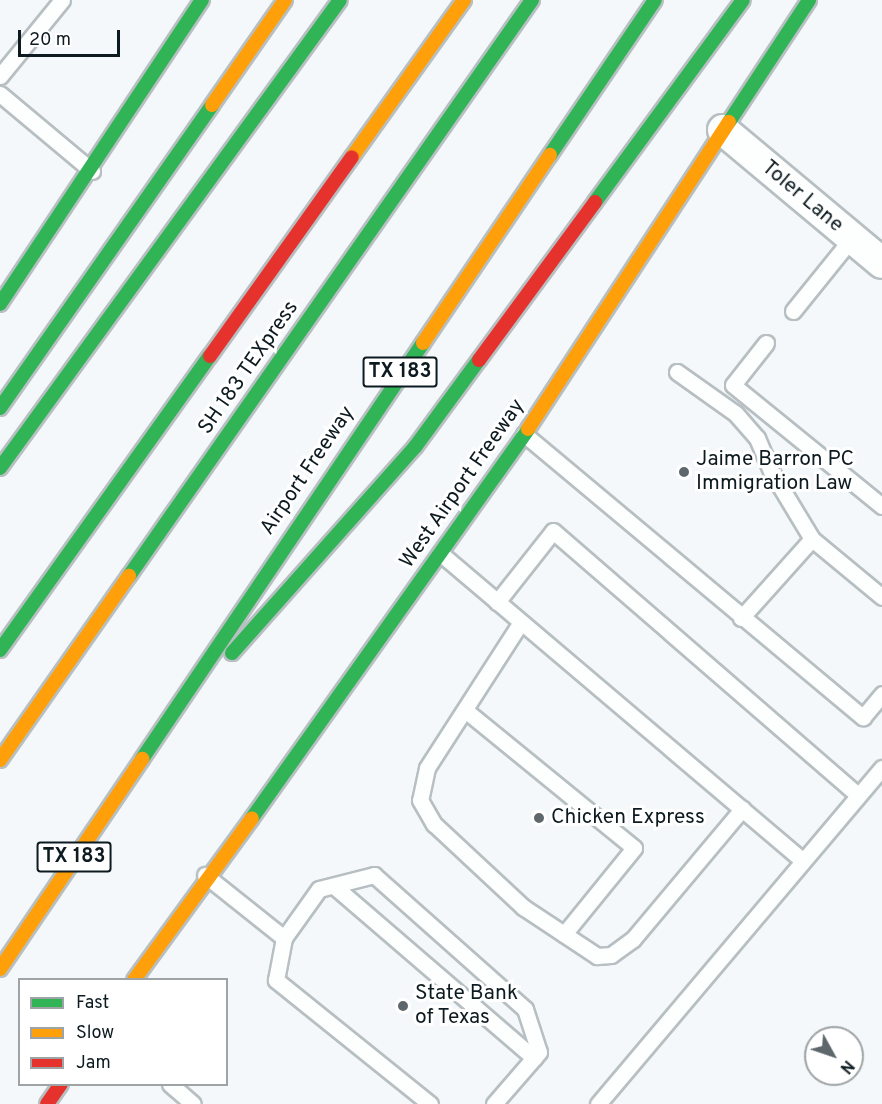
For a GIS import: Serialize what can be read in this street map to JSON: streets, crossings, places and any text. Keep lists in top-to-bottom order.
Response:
{
  "streets": {
    "main road": [
      "SH 183 TEXpress",
      "TX 183",
      "Airport Freeway",
      "West Airport Freeway"
    ],
    "street": ["Toler Lane"]
  },
  "crossings": [
    ["Toler Lane", "West Airport Freeway"]
  ],
  "places": ["Jaime Barron PC Immigration Law", "Chicken Express", "State Bank of Texas"],
  "legend": ["Fast", "Slow", "Jam"],
  "scale_bar": "20 m",
  "north": "bottom right"
}
